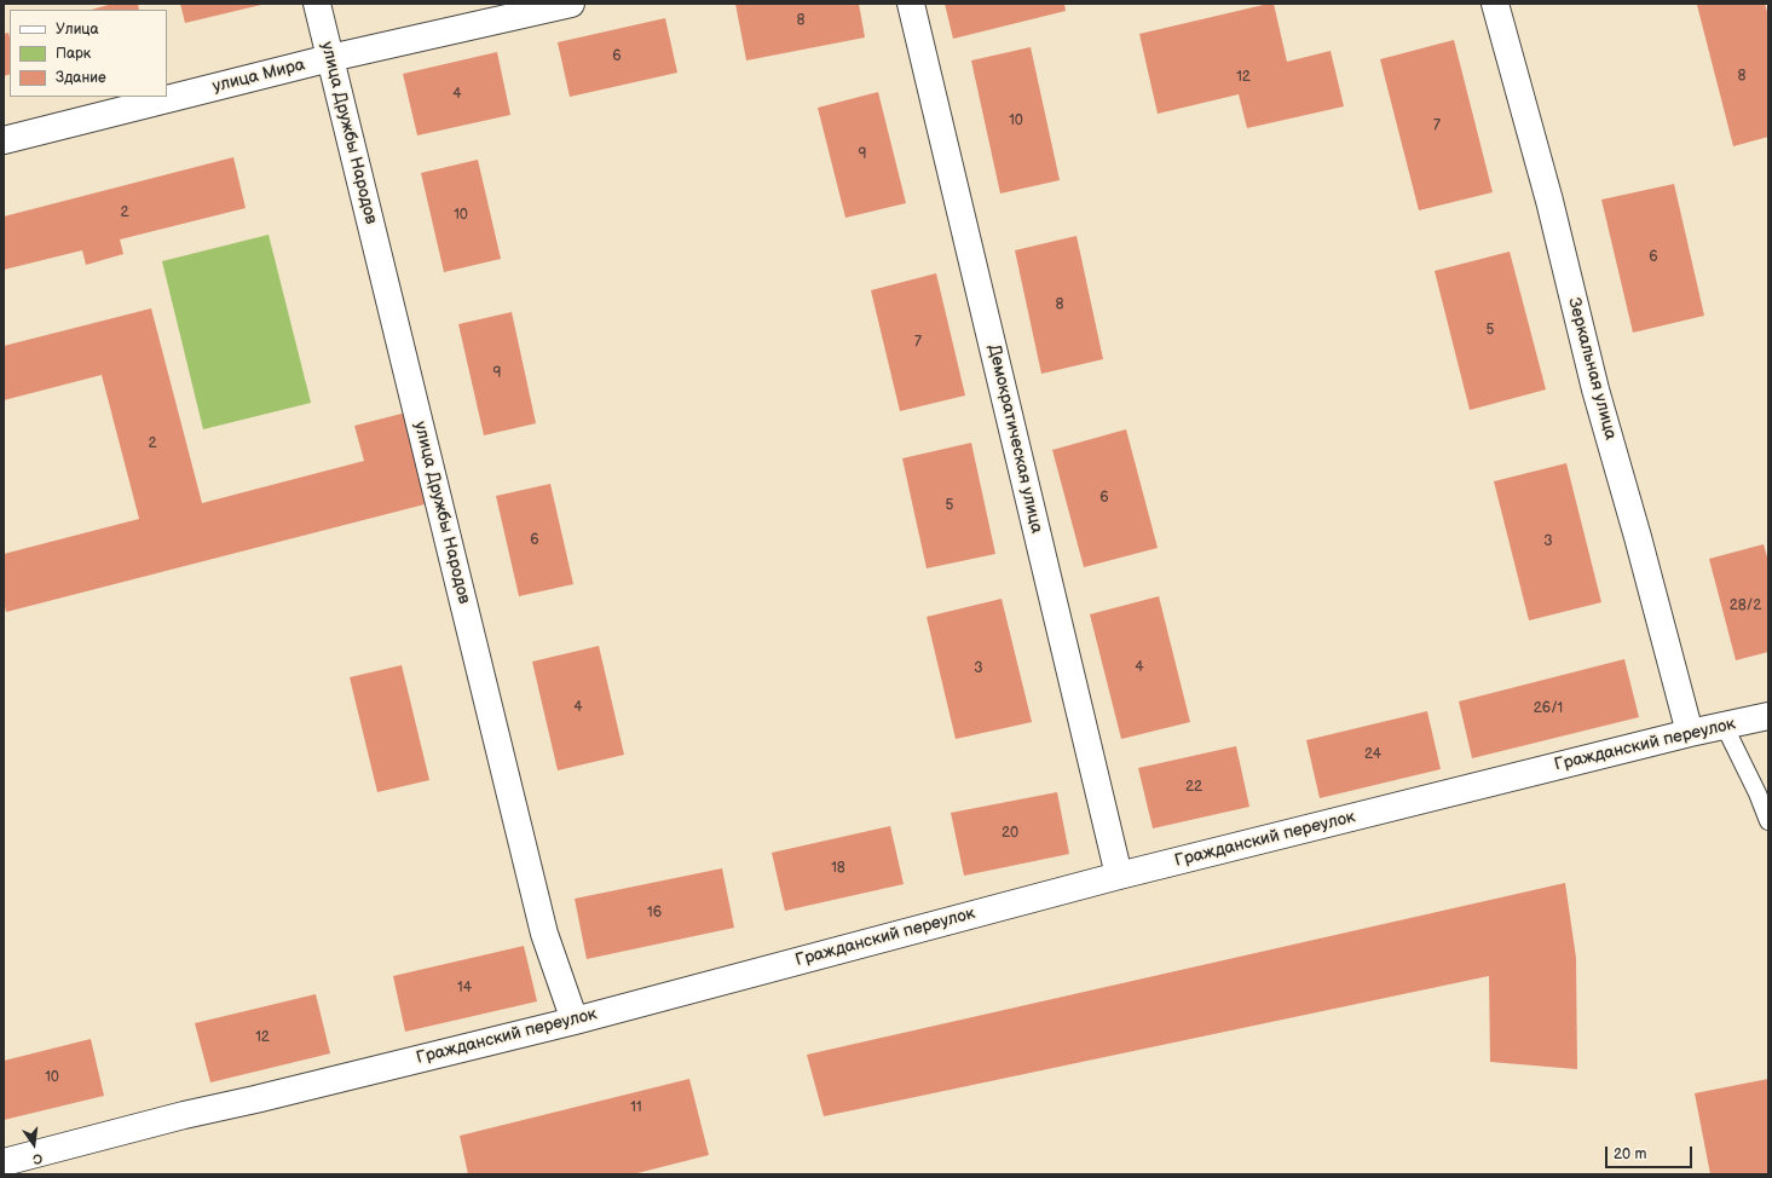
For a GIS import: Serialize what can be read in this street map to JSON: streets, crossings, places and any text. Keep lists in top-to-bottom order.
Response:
{
  "streets": {
    "street": [
      "улица Мира",
      "улица Дружбы Народов",
      "Зеркальная улица",
      "Демократическая улица",
      "Гражданский переулок"
    ]
  },
  "crossings": [
    ["улица Мира", "улица Дружбы Народов"],
    ["улица Дружбы Народов", "Гражданский переулок"],
    ["Зеркальная улица", "Гражданский переулок"],
    ["Демократическая улица", "Гражданский переулок"]
  ],
  "house_numbers": [
    "8",
    "6",
    "8",
    "12",
    "4",
    "10",
    "7",
    "9",
    "2",
    "10",
    "6",
    "8",
    "5",
    "7",
    "9",
    "2",
    "6",
    "5",
    "6",
    "3",
    "28/2",
    "4",
    "3",
    "4",
    "26/1",
    "24",
    "22",
    "20",
    "18",
    "16",
    "14",
    "12",
    "10",
    "11"
  ],
  "legend": ["Улица", "Парк", "Здание"],
  "scale_bar": "20 m",
  "north": "bottom"
}
